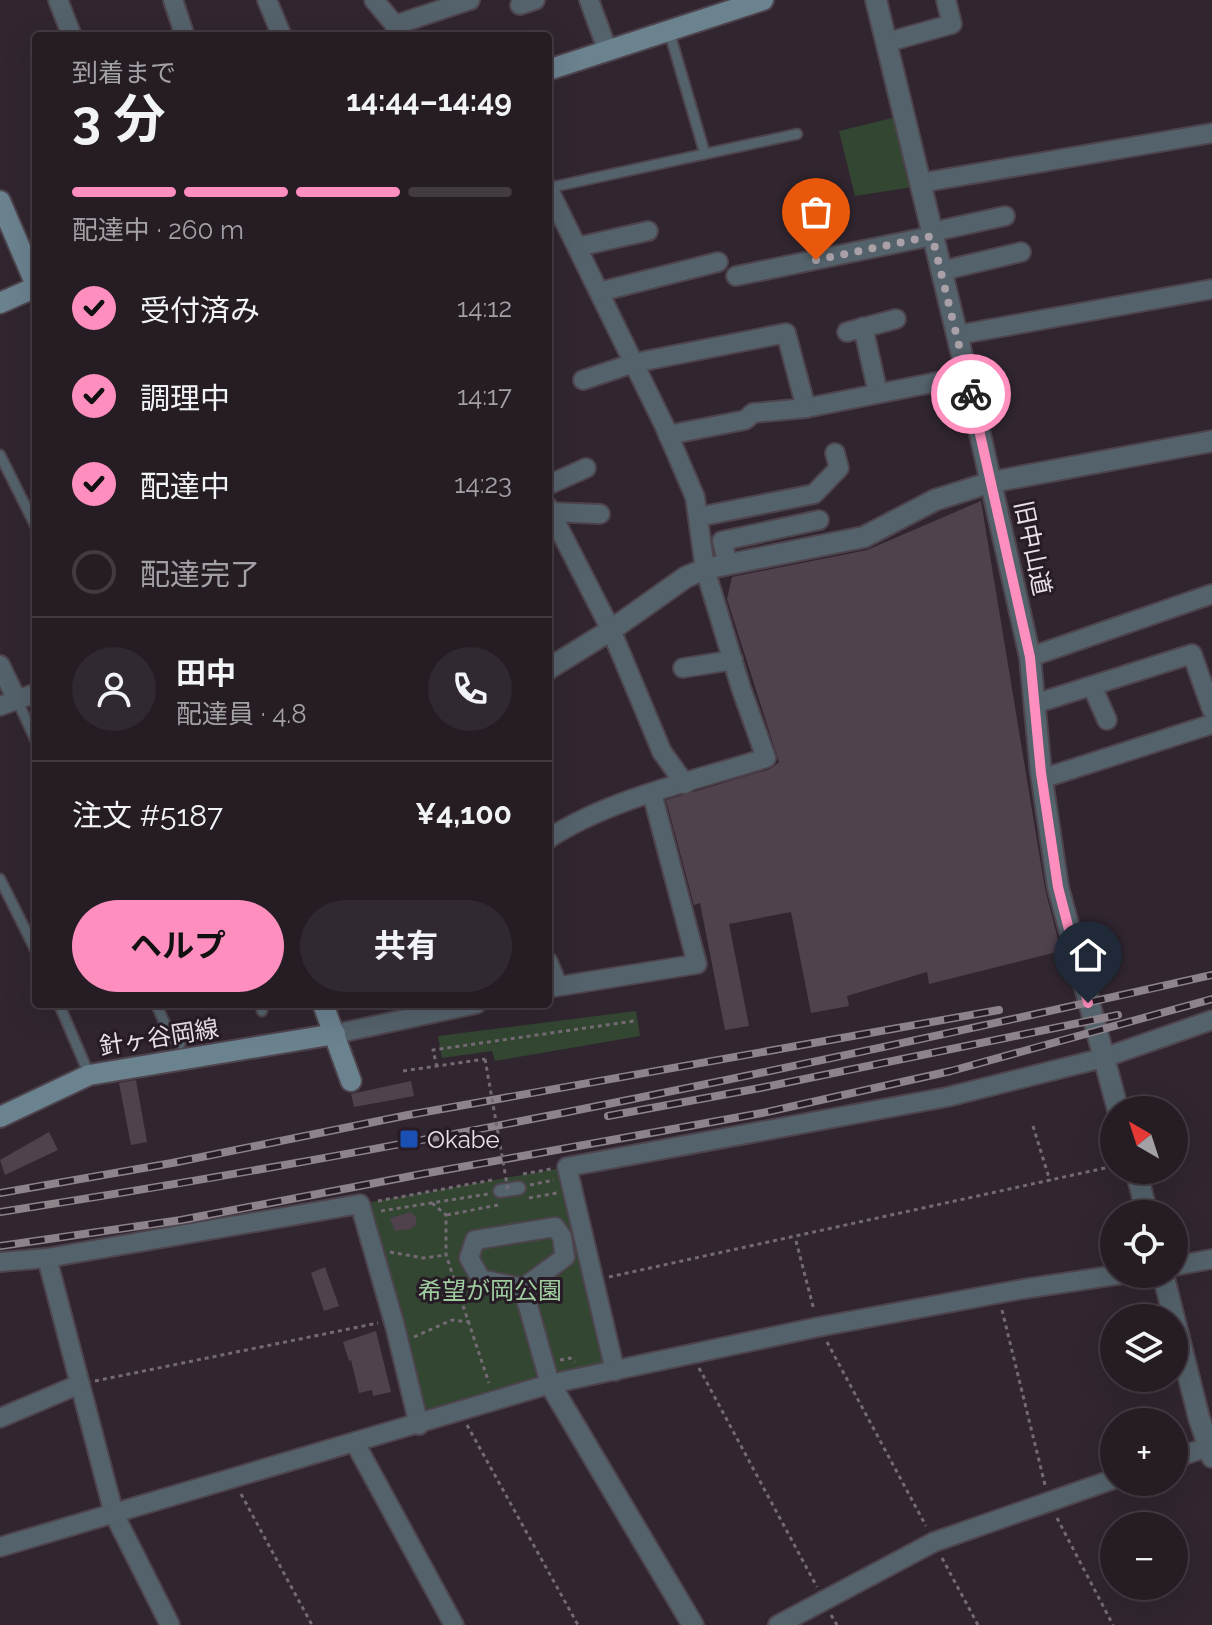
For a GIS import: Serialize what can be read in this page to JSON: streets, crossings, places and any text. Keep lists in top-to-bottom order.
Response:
{
  "streets": {
    "main road": ["針ヶ谷岡線"],
    "street": ["旧中山道"]
  },
  "parks": ["希望が岡公園"],
  "places": {
    "transit": ["Okabe"]
  },
  "north": "top left",
  "page": {
    "heading": ["3 分", "到着まで", "14:44–14:49"],
    "panel": [
      "田中",
      "配達員 · 4.8",
      "注文 #5187",
      "¥4,100"
    ],
    "bar": "配達中 · 260 m",
    "list": [
      ["受付済み", "14:12"],
      ["調理中", "14:17"],
      ["配達中", "14:23"],
      "配達完了"
    ],
    "buttons": ["ヘルプ", "共有"],
    "map_buttons": ["+", "−"]
  }
}
